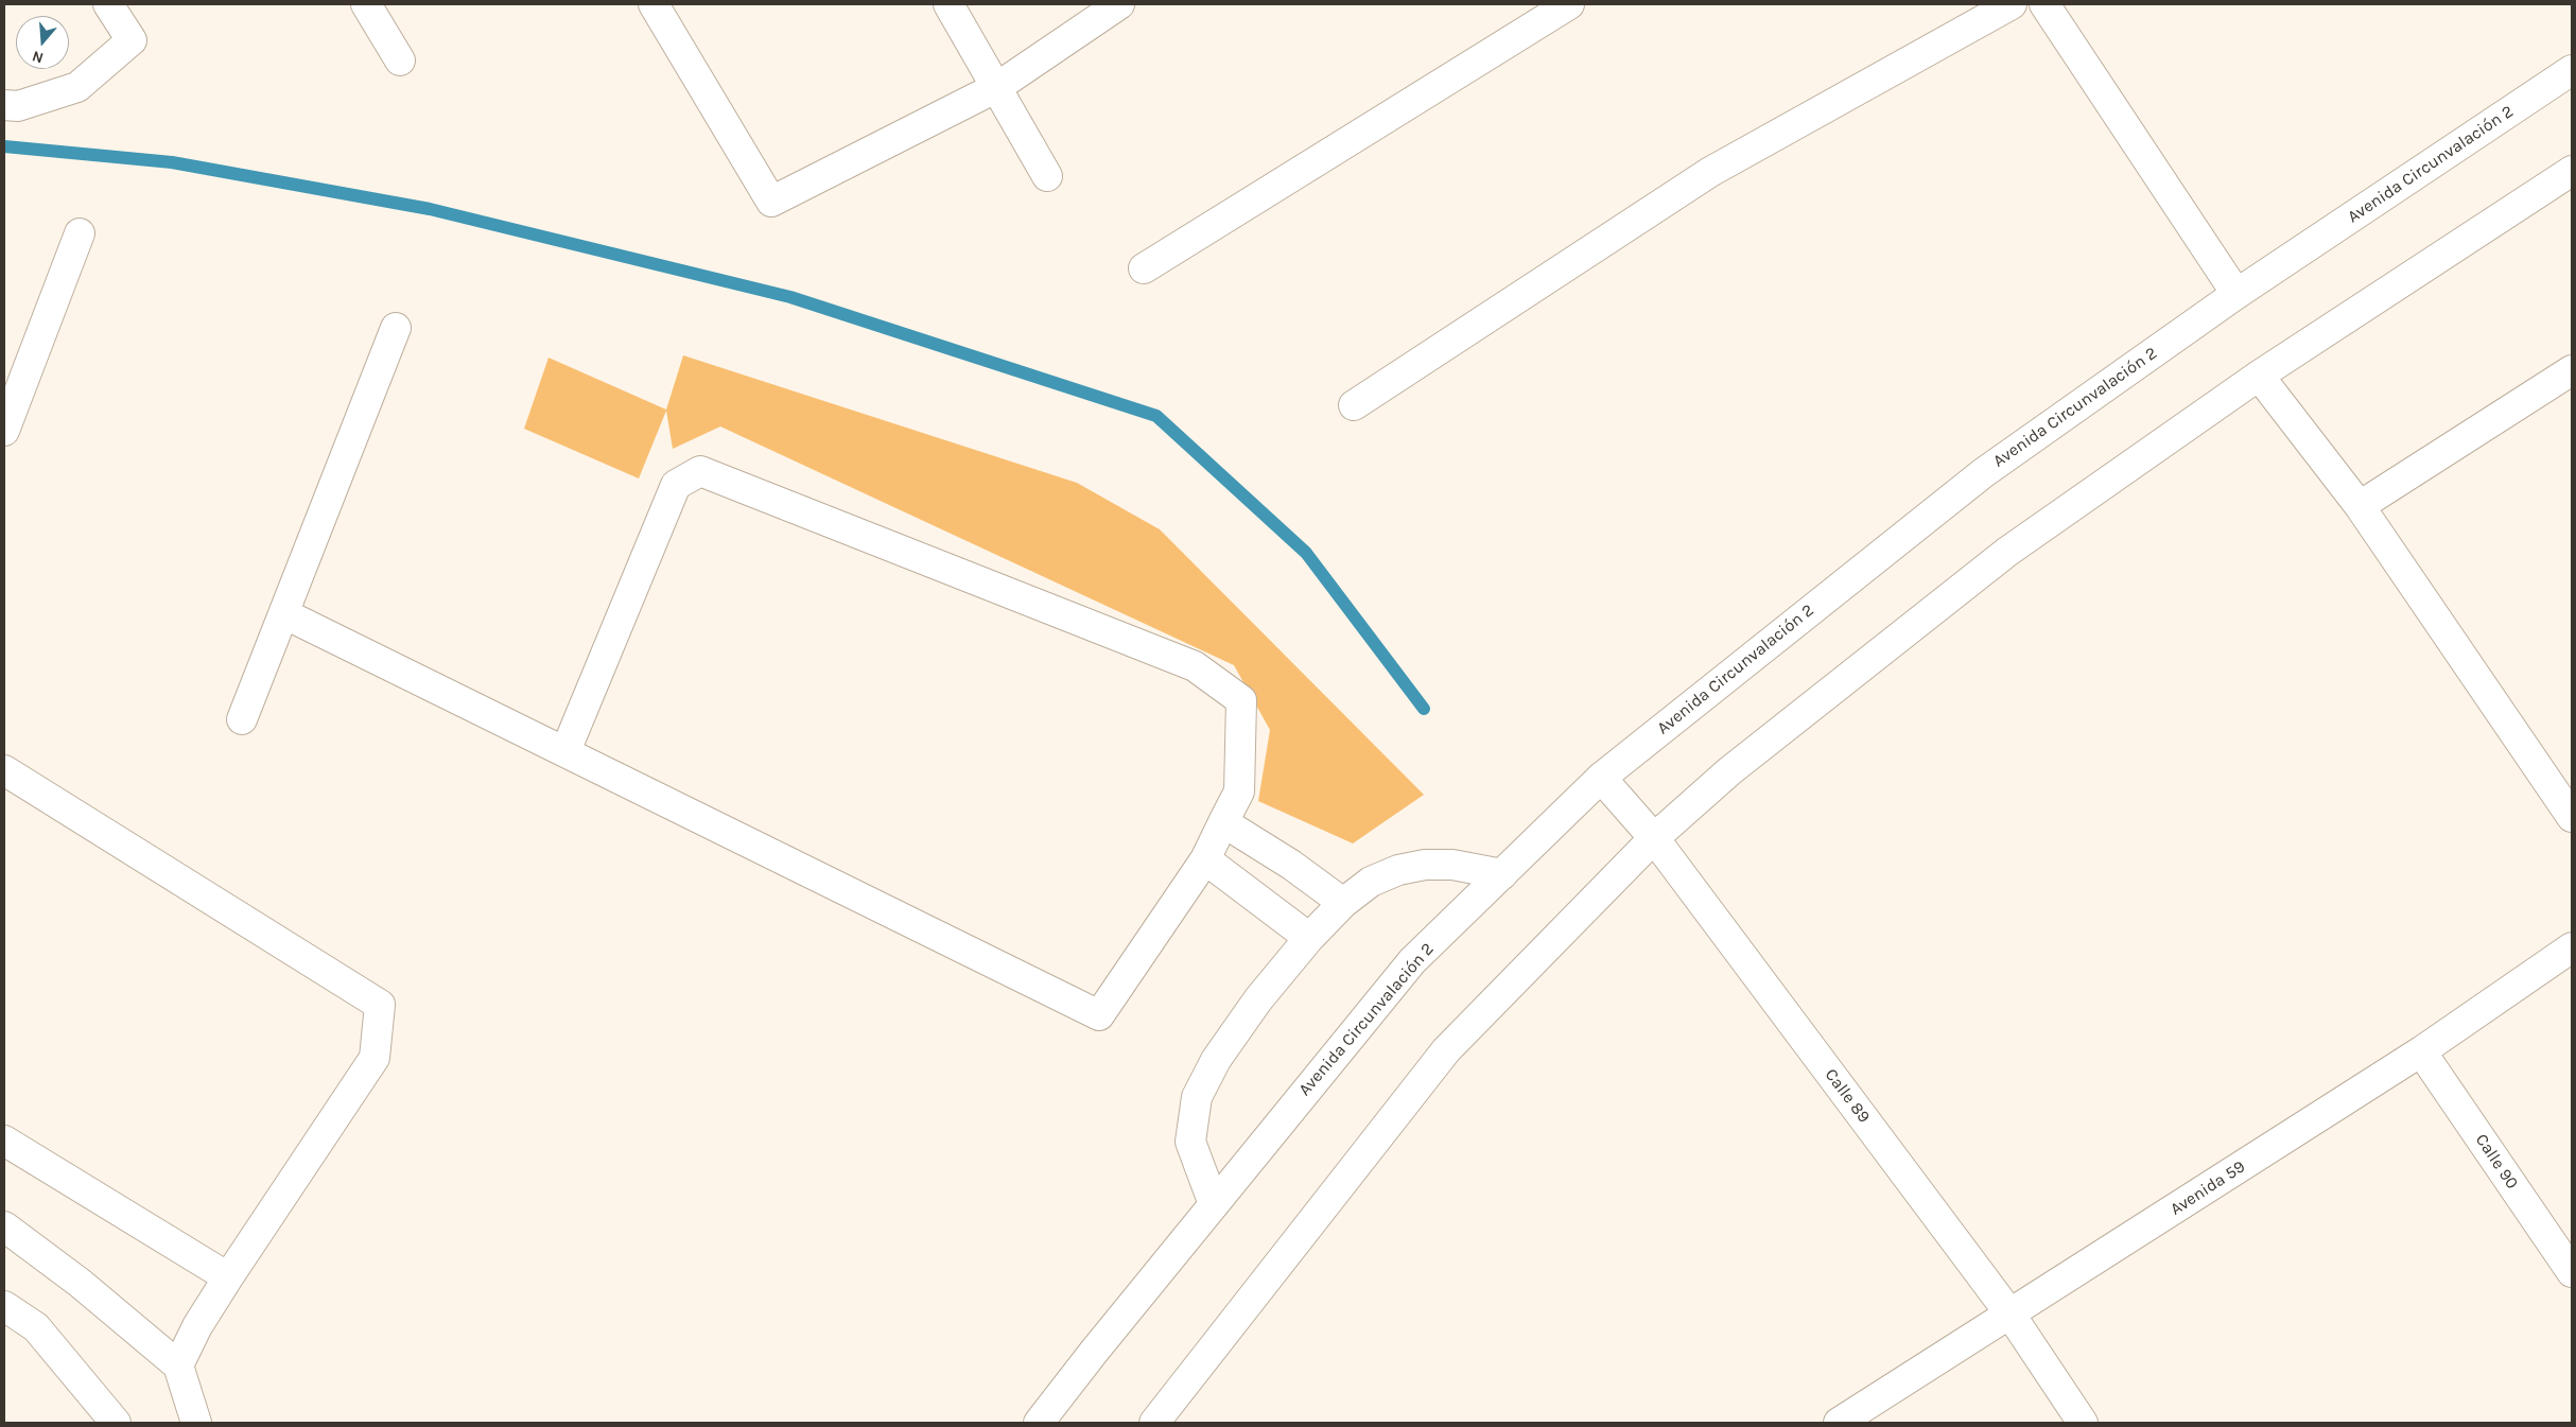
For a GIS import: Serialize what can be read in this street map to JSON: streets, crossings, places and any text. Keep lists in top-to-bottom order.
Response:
{
  "streets": {
    "main road": [
      "Avenida Circunvalación 2",
      "Calle 89",
      "Calle 90",
      "Avenida 59"
    ]
  },
  "crossings": [
    ["Avenida Circunvalación 2", "Calle 89"],
    ["Calle 89", "Avenida 59"],
    ["Calle 90", "Avenida 59"]
  ],
  "north": "bottom"
}
